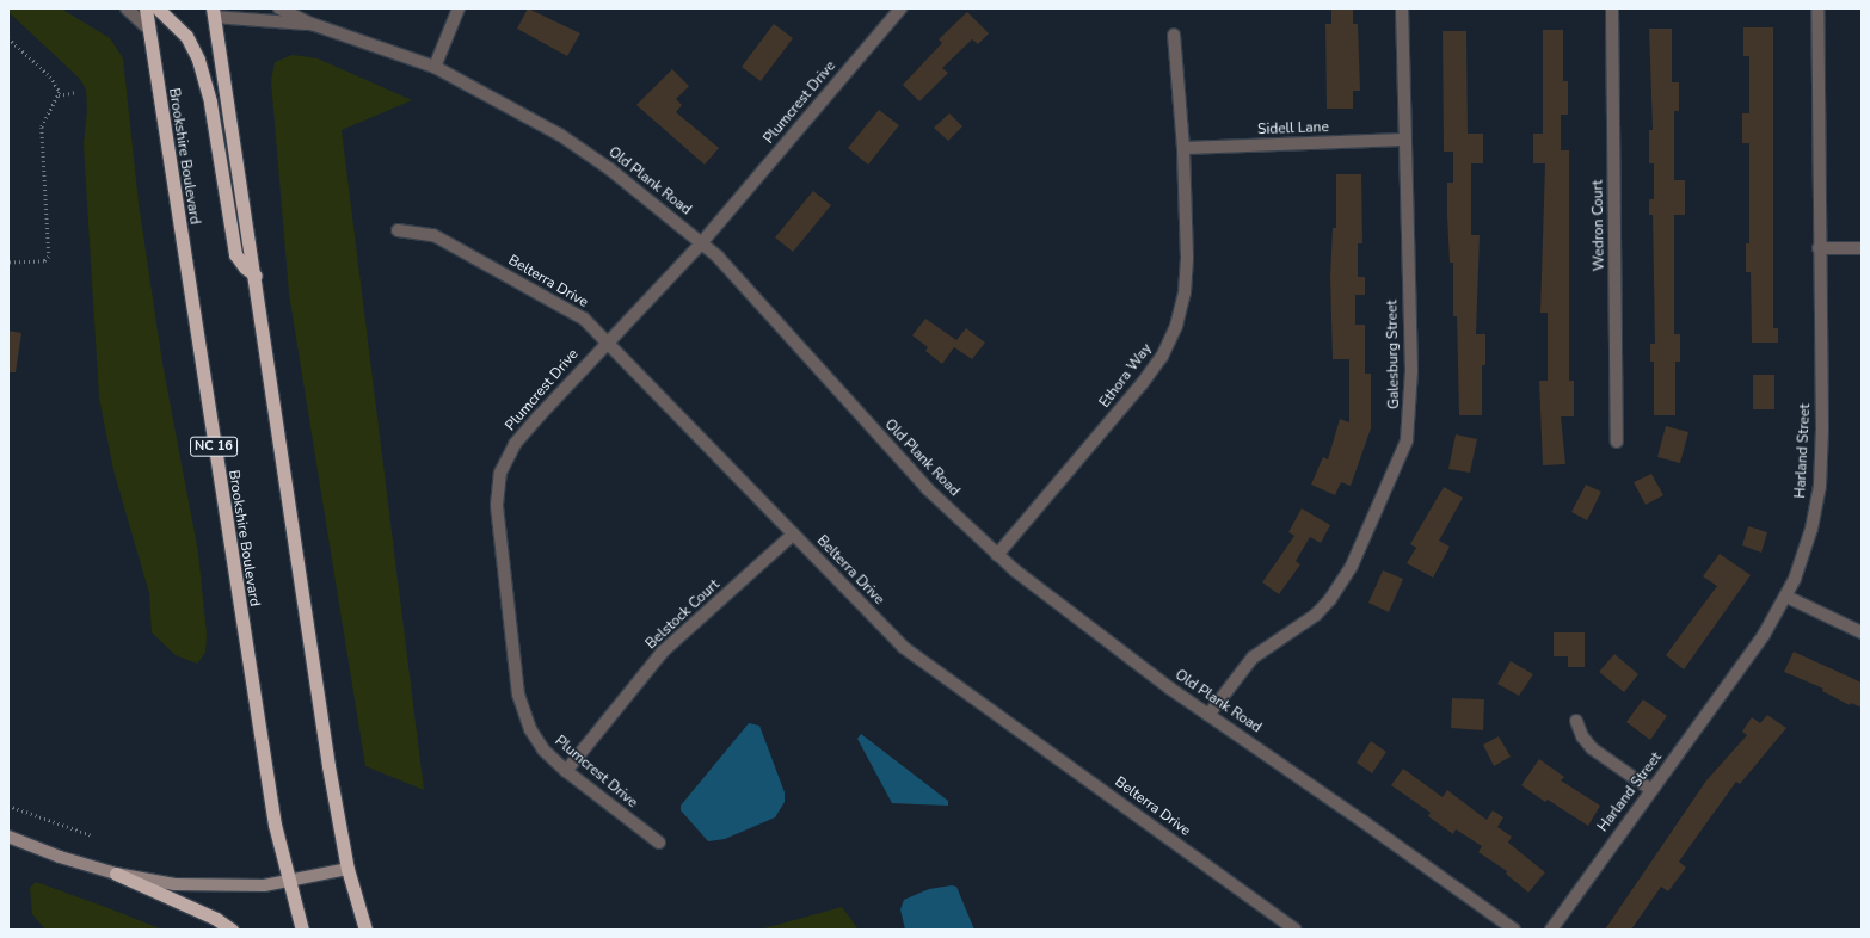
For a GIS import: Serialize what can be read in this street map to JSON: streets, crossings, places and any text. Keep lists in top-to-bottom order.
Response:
{
  "streets": {
    "highway": ["Brookshire Boulevard", "NC 16"],
    "street": [
      "Plumcrest Drive",
      "Sidell Lane",
      "Old Plank Road",
      "Wedron Court",
      "Belterra Drive",
      "Galesburg Street",
      "Ethora Way",
      "Harland Street",
      "Belstock Court"
    ]
  },
  "crossings": [
    ["Plumcrest Drive", "Old Plank Road"],
    ["Plumcrest Drive", "Belterra Drive"],
    ["Plumcrest Drive", "Belstock Court"],
    ["Sidell Lane", "Galesburg Street"],
    ["Sidell Lane", "Ethora Way"],
    ["Old Plank Road", "Galesburg Street"],
    ["Old Plank Road", "Ethora Way"],
    ["Belterra Drive", "Belstock Court"]
  ]
}
